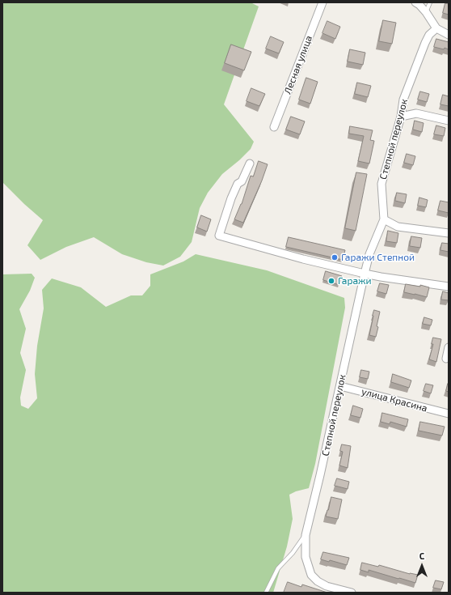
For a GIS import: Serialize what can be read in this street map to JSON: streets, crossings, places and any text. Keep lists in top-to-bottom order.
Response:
{
  "streets": {
    "street": ["Лесная улица", "Степной переулок", "улица Красина"]
  },
  "crossings": [
    ["Степной переулок", "улица Красина"]
  ],
  "places": ["Гаражи Степной", "Гаражи"],
  "north": "top"
}
